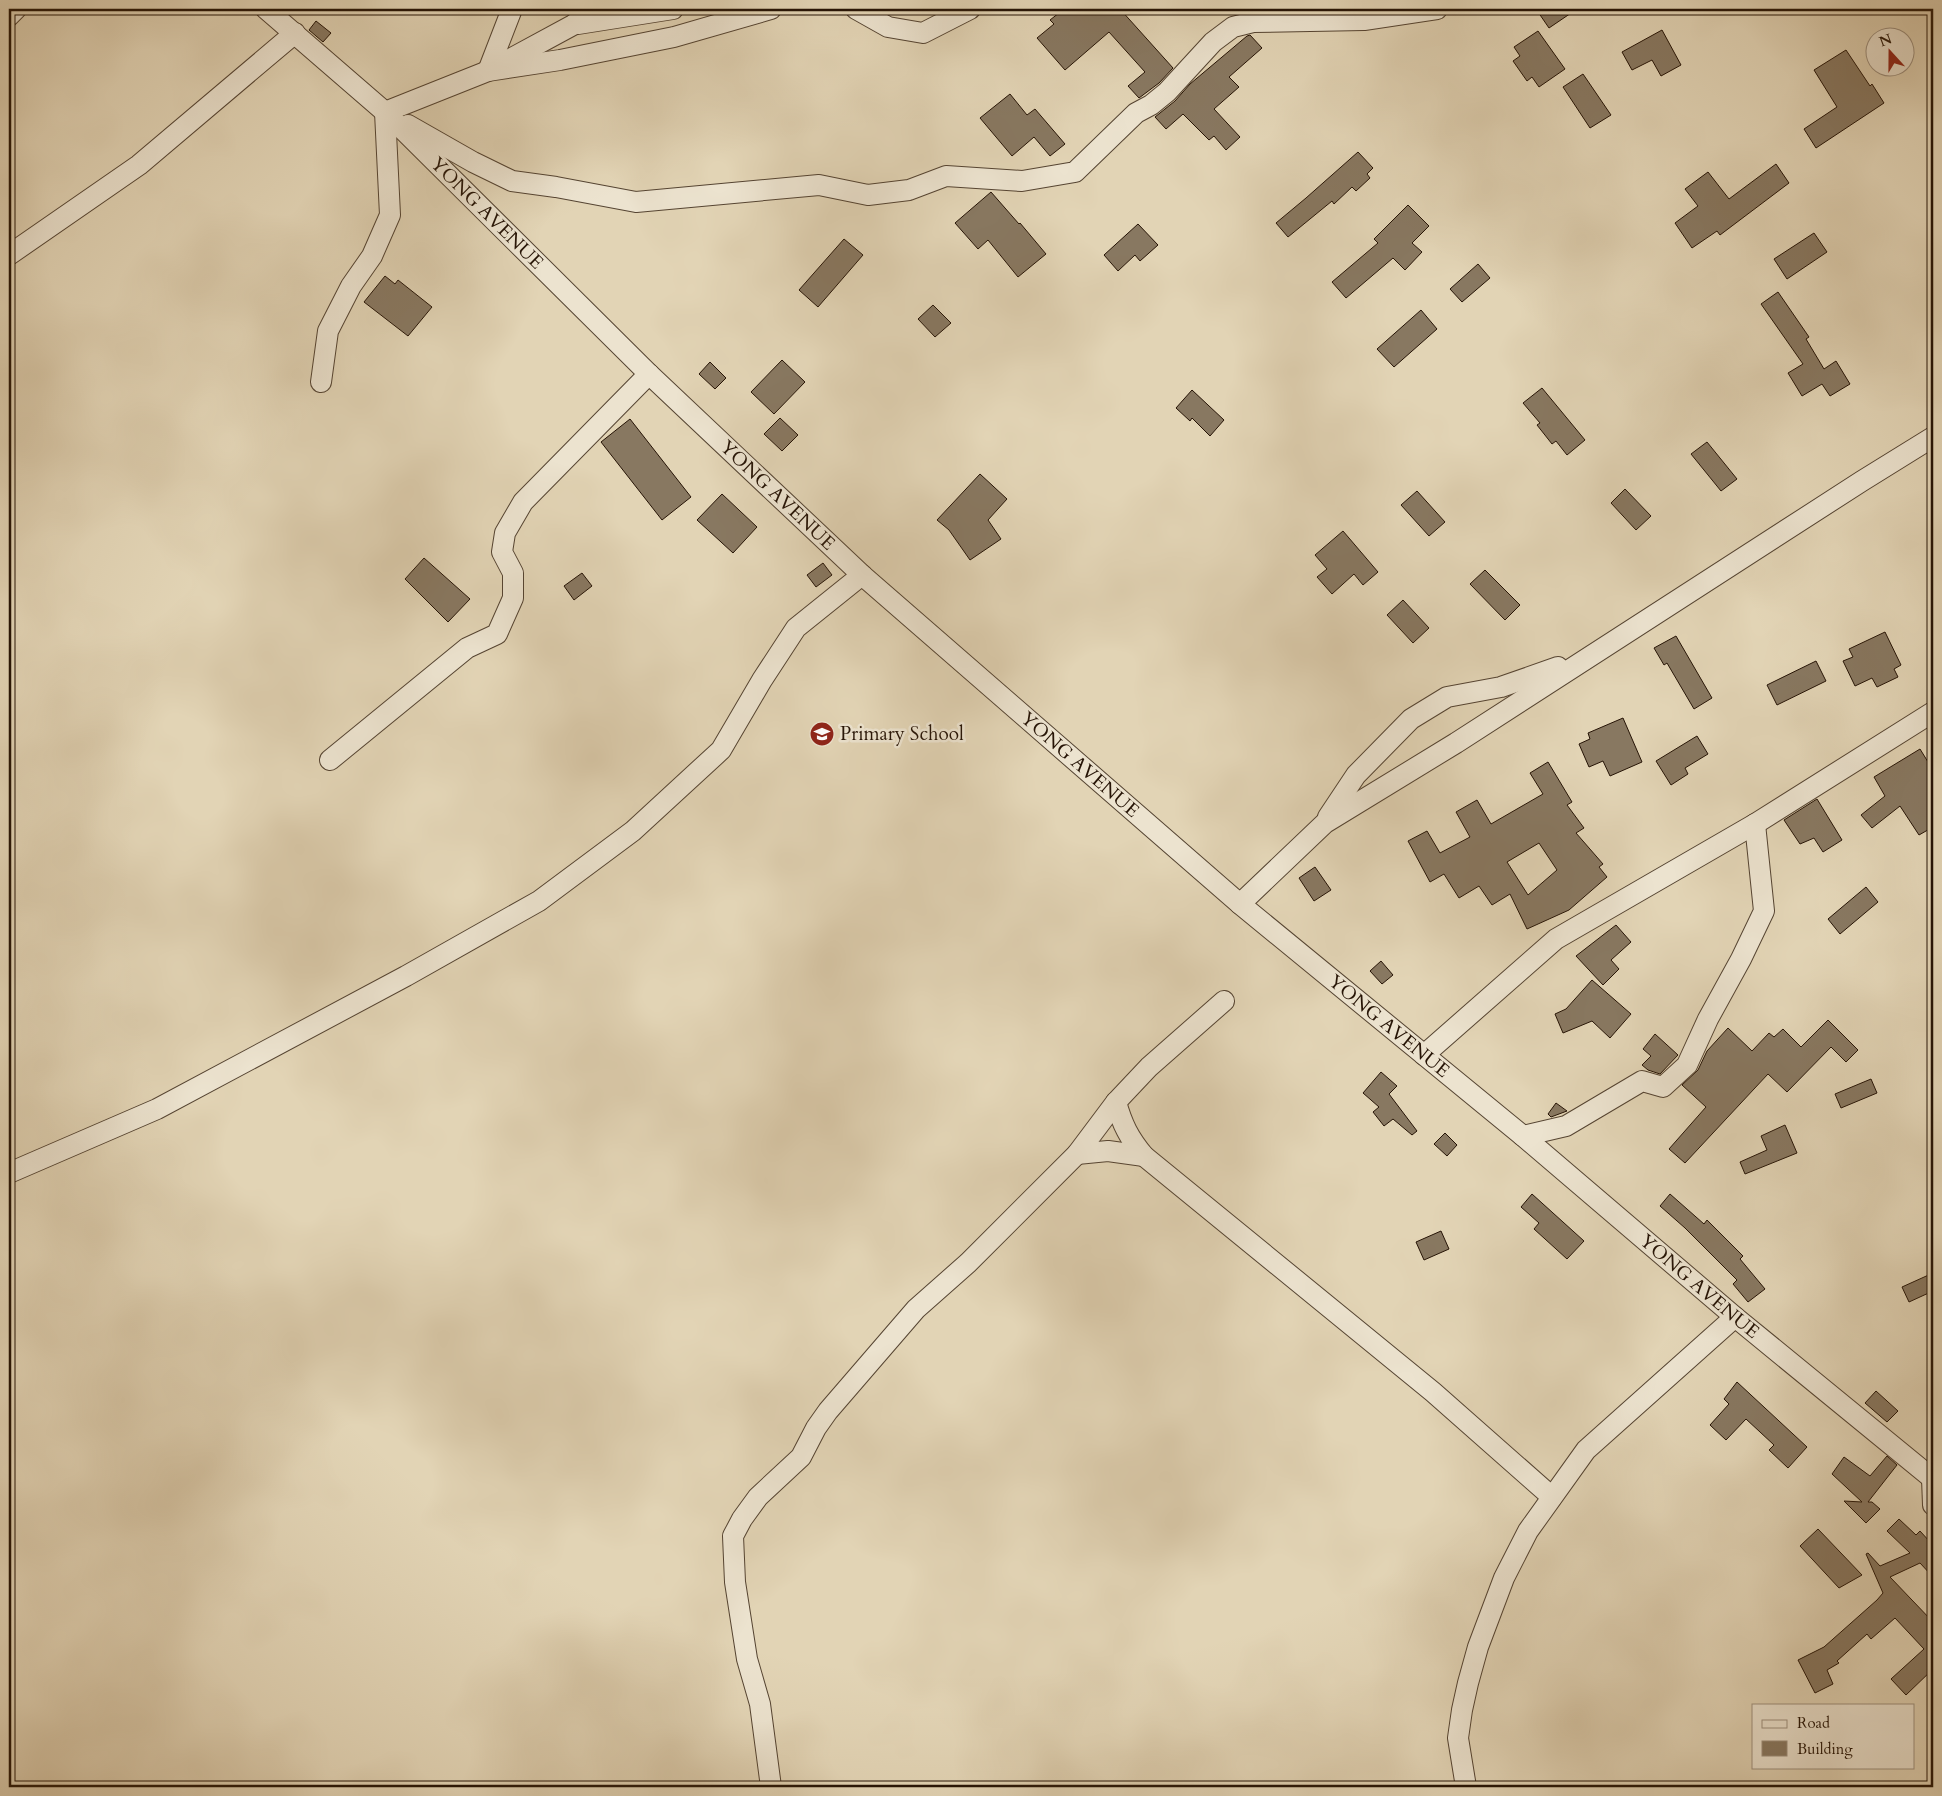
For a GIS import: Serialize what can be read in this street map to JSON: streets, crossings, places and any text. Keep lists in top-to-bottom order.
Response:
{
  "streets": {
    "street": ["YONG AVENUE"]
  },
  "places": {
    "school or university": ["Primary School"]
  },
  "legend": ["Road", "Building"],
  "north": "top"
}
